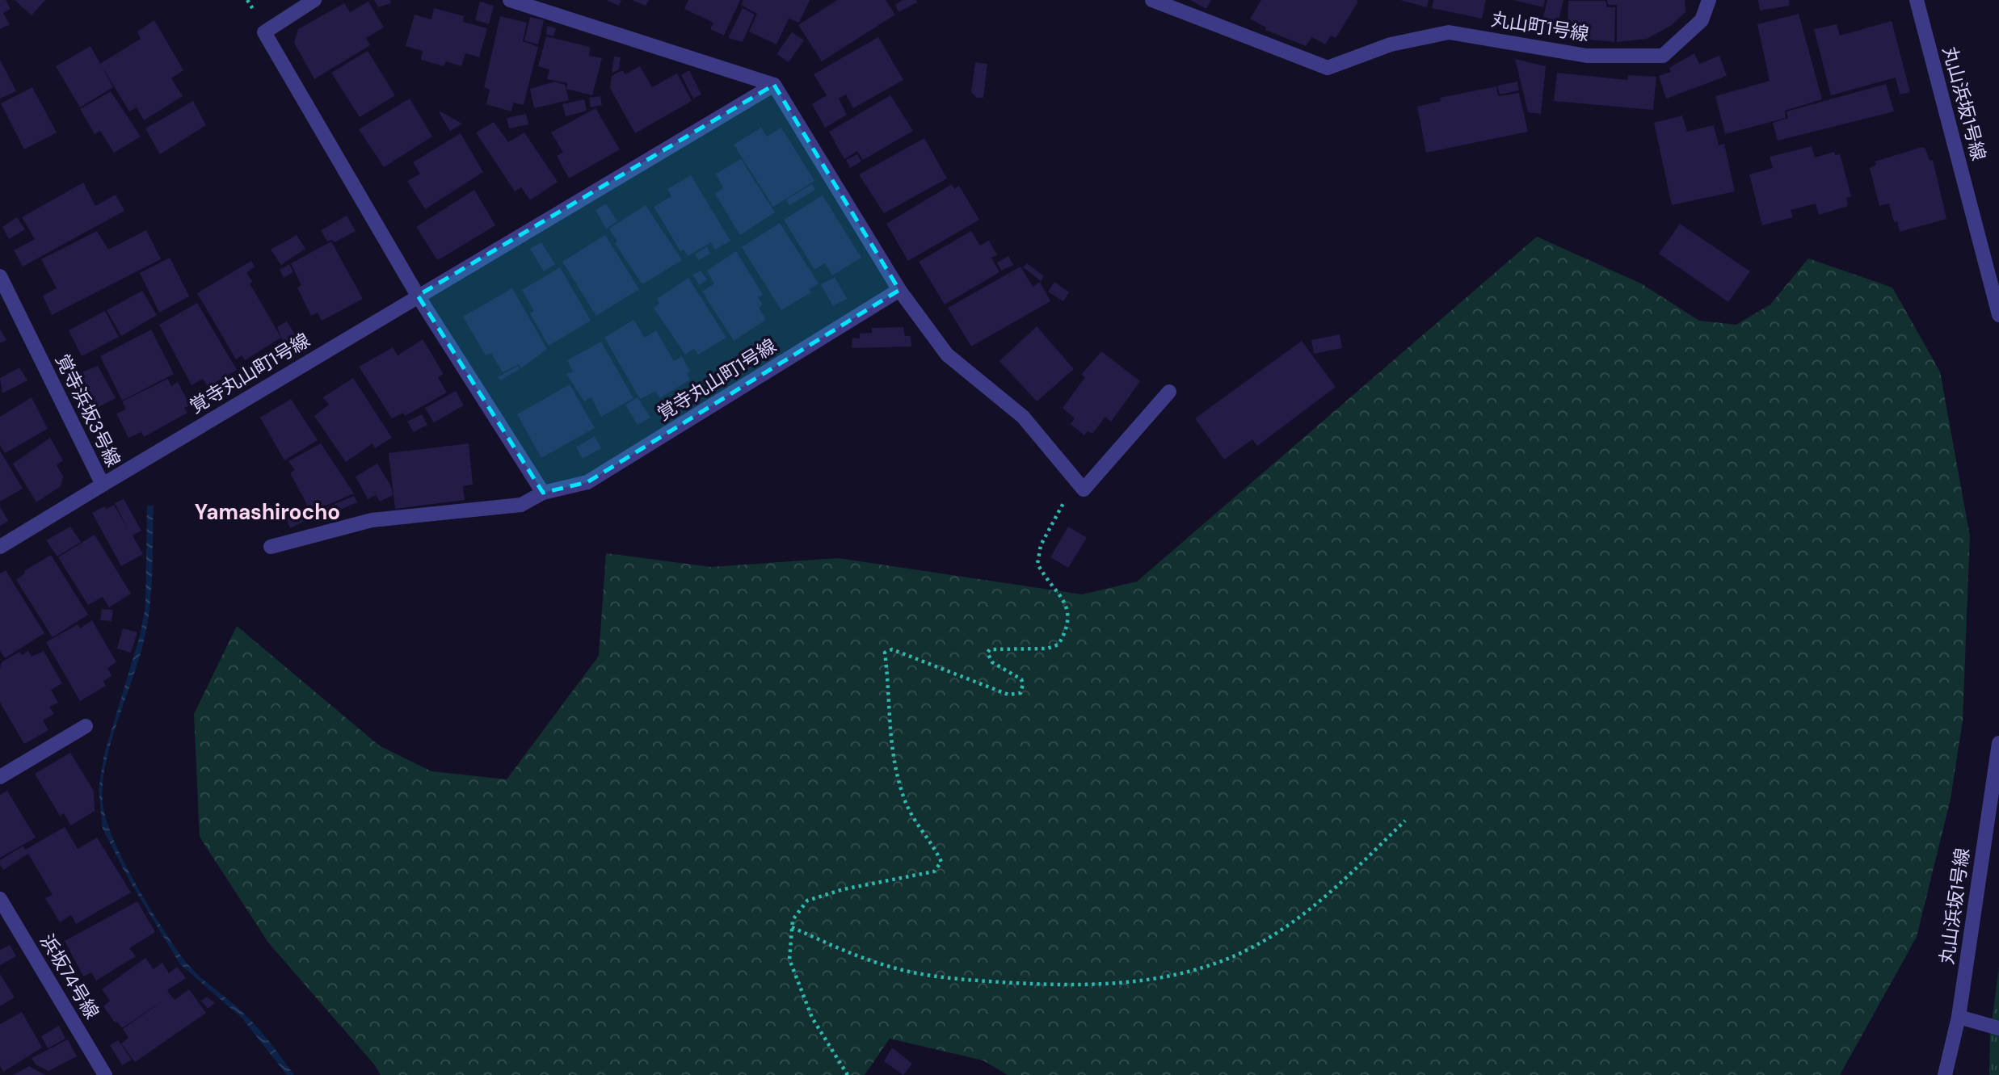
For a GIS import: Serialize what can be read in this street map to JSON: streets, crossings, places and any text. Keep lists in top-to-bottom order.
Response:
{
  "streets": {
    "street": [
      "丸山町1号線",
      "丸山浜坂1号線",
      "覚寺丸山町1号線",
      "覚寺浜坂3号線",
      "浜坂74号線"
    ]
  },
  "crossings": [
    ["覚寺丸山町1号線", "覚寺浜坂3号線"]
  ],
  "districts": ["Yamashirocho"]
}
